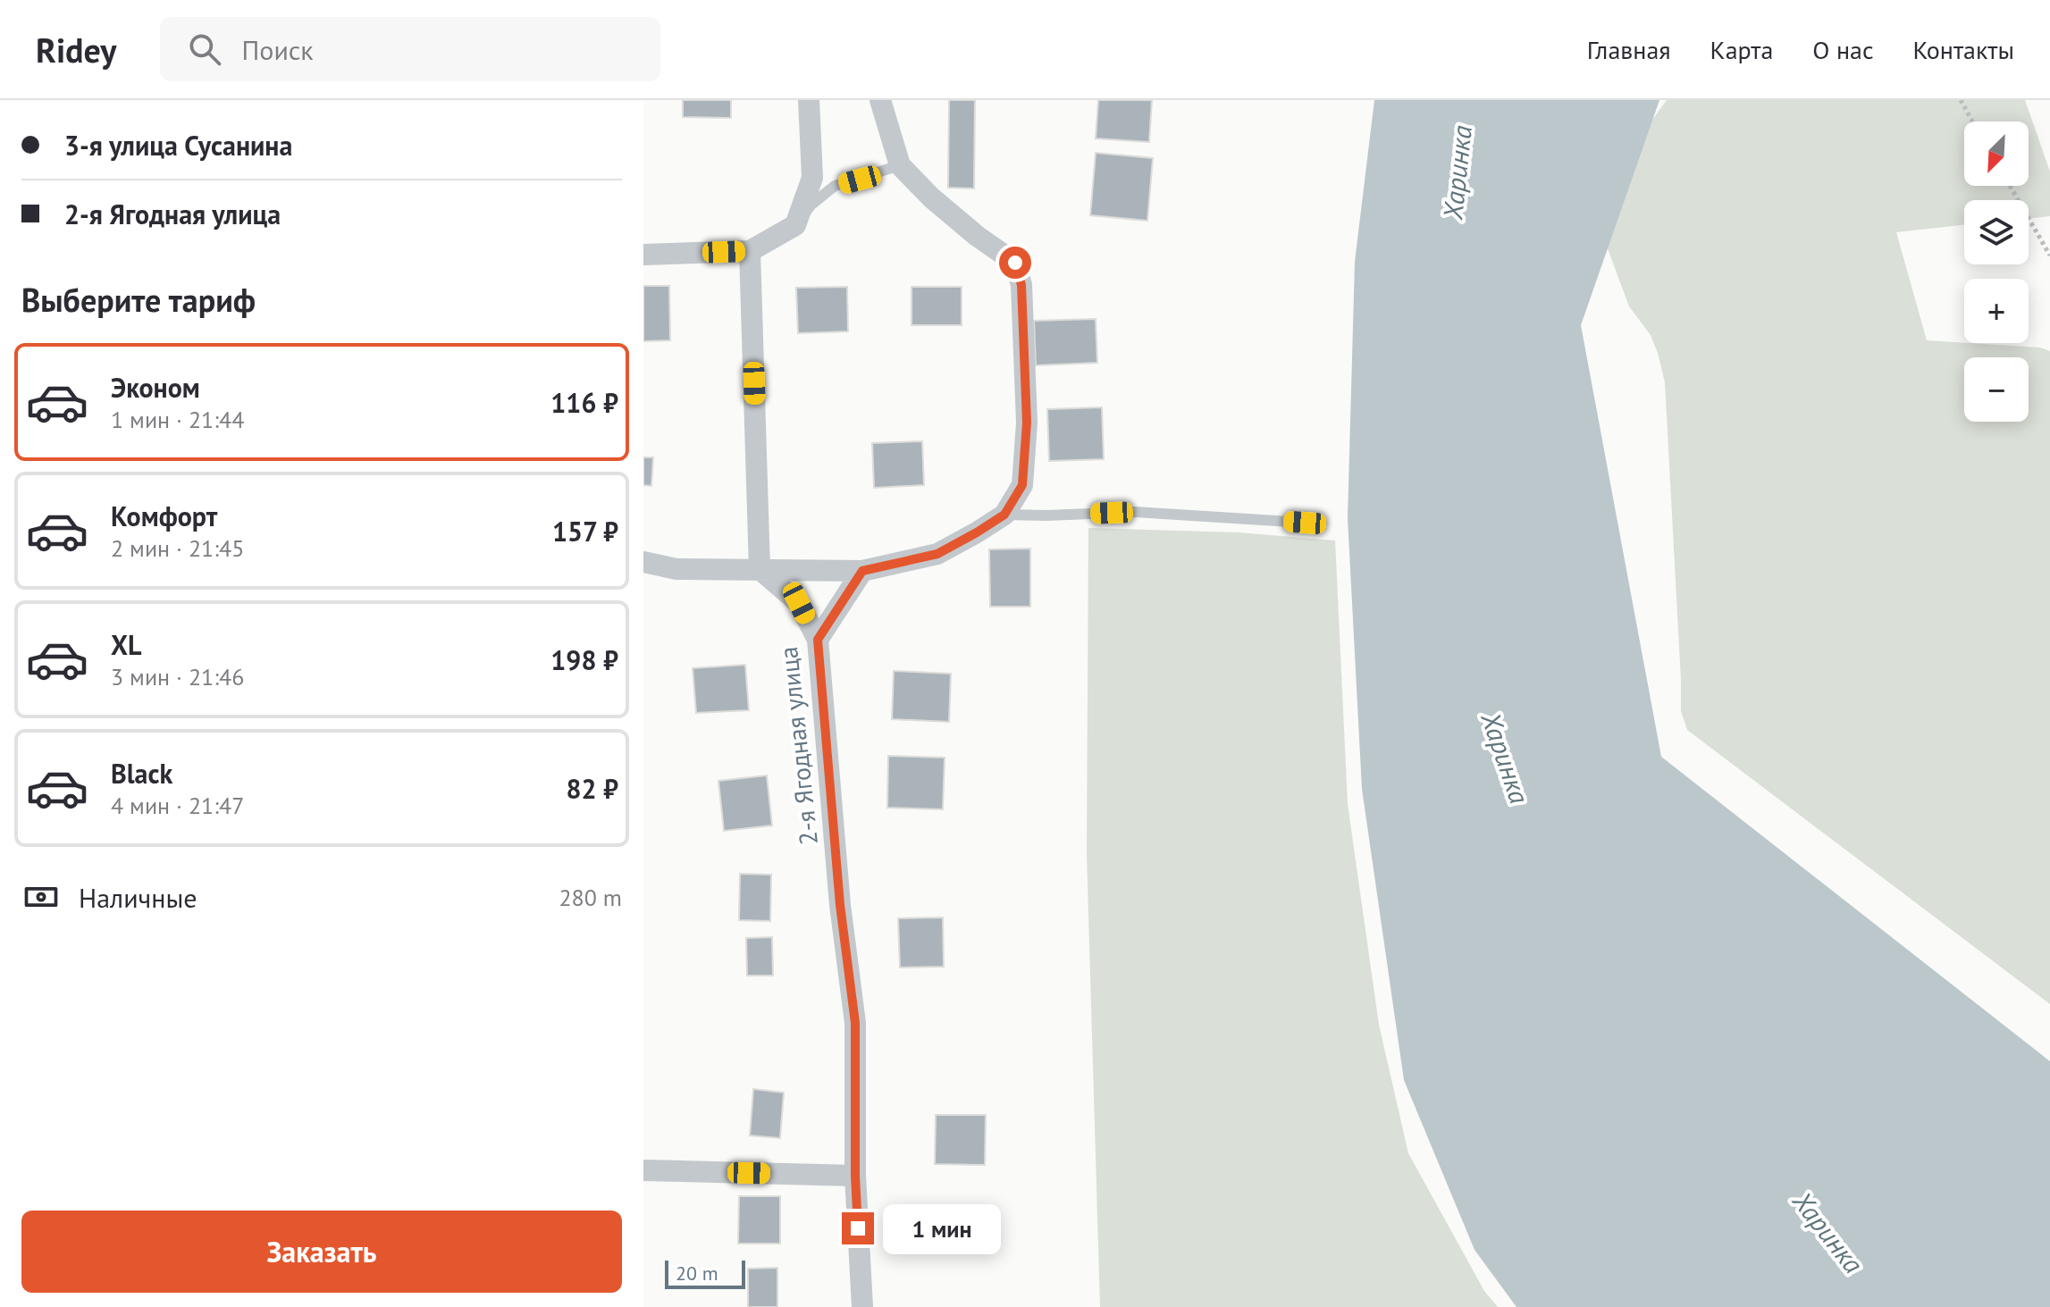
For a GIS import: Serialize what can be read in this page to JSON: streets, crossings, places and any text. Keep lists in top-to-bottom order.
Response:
{
  "streets": {
    "street": ["2-я Ягодная улица"]
  },
  "water": ["Харинка"],
  "scale_bar": "20 m",
  "north": "bottom left",
  "page": {
    "header": "Ridey",
    "search": "Поиск",
    "nav": [
      "Главная",
      "Карта",
      "О нас",
      "Контакты"
    ],
    "banner": ["3-я улица Сусанина", "2-я Ягодная улица"],
    "map_buttons": ["+", "−"],
    "heading": "Выберите тариф",
    "list": [
      {
        "name": "Эконом",
        "note": "1 мин · 21:44",
        "value": "116 ₽"
      },
      {
        "name": "Комфорт",
        "note": "2 мин · 21:45",
        "value": "157 ₽"
      },
      {
        "name": "XL",
        "note": "3 мин · 21:46",
        "value": "198 ₽"
      },
      {
        "name": "Black",
        "note": "4 мин · 21:47",
        "value": "82 ₽"
      }
    ],
    "pay": ["Наличные", "280 m"],
    "buttons": "Заказать",
    "bubble": "1 мин",
    "scale": "20 m"
  }
}
